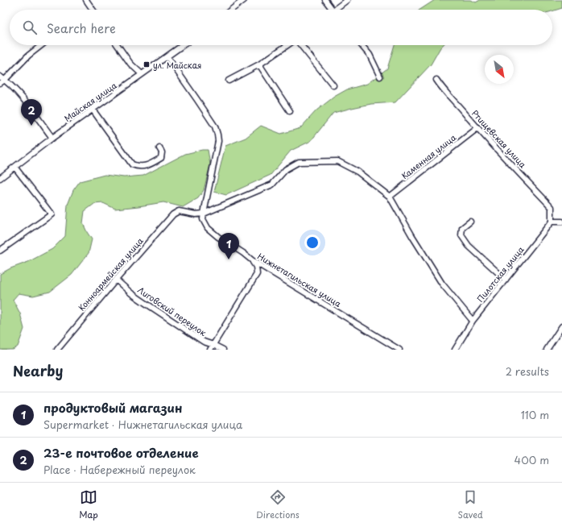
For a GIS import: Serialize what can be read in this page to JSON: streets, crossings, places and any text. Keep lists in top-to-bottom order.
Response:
{
  "streets": {
    "street": [
      "Майская улица",
      "Ртищевская улица",
      "Каменная улица",
      "Конноармейская улица",
      "Пилотская улица",
      "Нижнетагильская улица",
      "Лиговский переулок"
    ]
  },
  "crossings": [
    ["Ртищевская улица", "Каменная улица"],
    ["Ртищевская улица", "Пилотская улица"],
    ["Конноармейская улица", "Нижнетагильская улица"],
    ["Конноармейская улица", "Лиговский переулок"]
  ],
  "places": {
    "transit": ["ул. Майская"]
  },
  "north": "bottom right",
  "page": {
    "search": "Search here",
    "pins": ["2", "1"],
    "heading": ["Nearby", "2 results"],
    "list": [
      {
        "mark": "1",
        "name": "продуктовый магазин",
        "note": "Supermarket · Нижнетагильская улица",
        "value": "110 m"
      },
      {
        "mark": "2",
        "name": "23-е почтовое отделение",
        "note": "Place · Набережный переулок",
        "value": "400 m"
      }
    ],
    "nav": ["Map", "Directions", "Saved"]
  }
}
